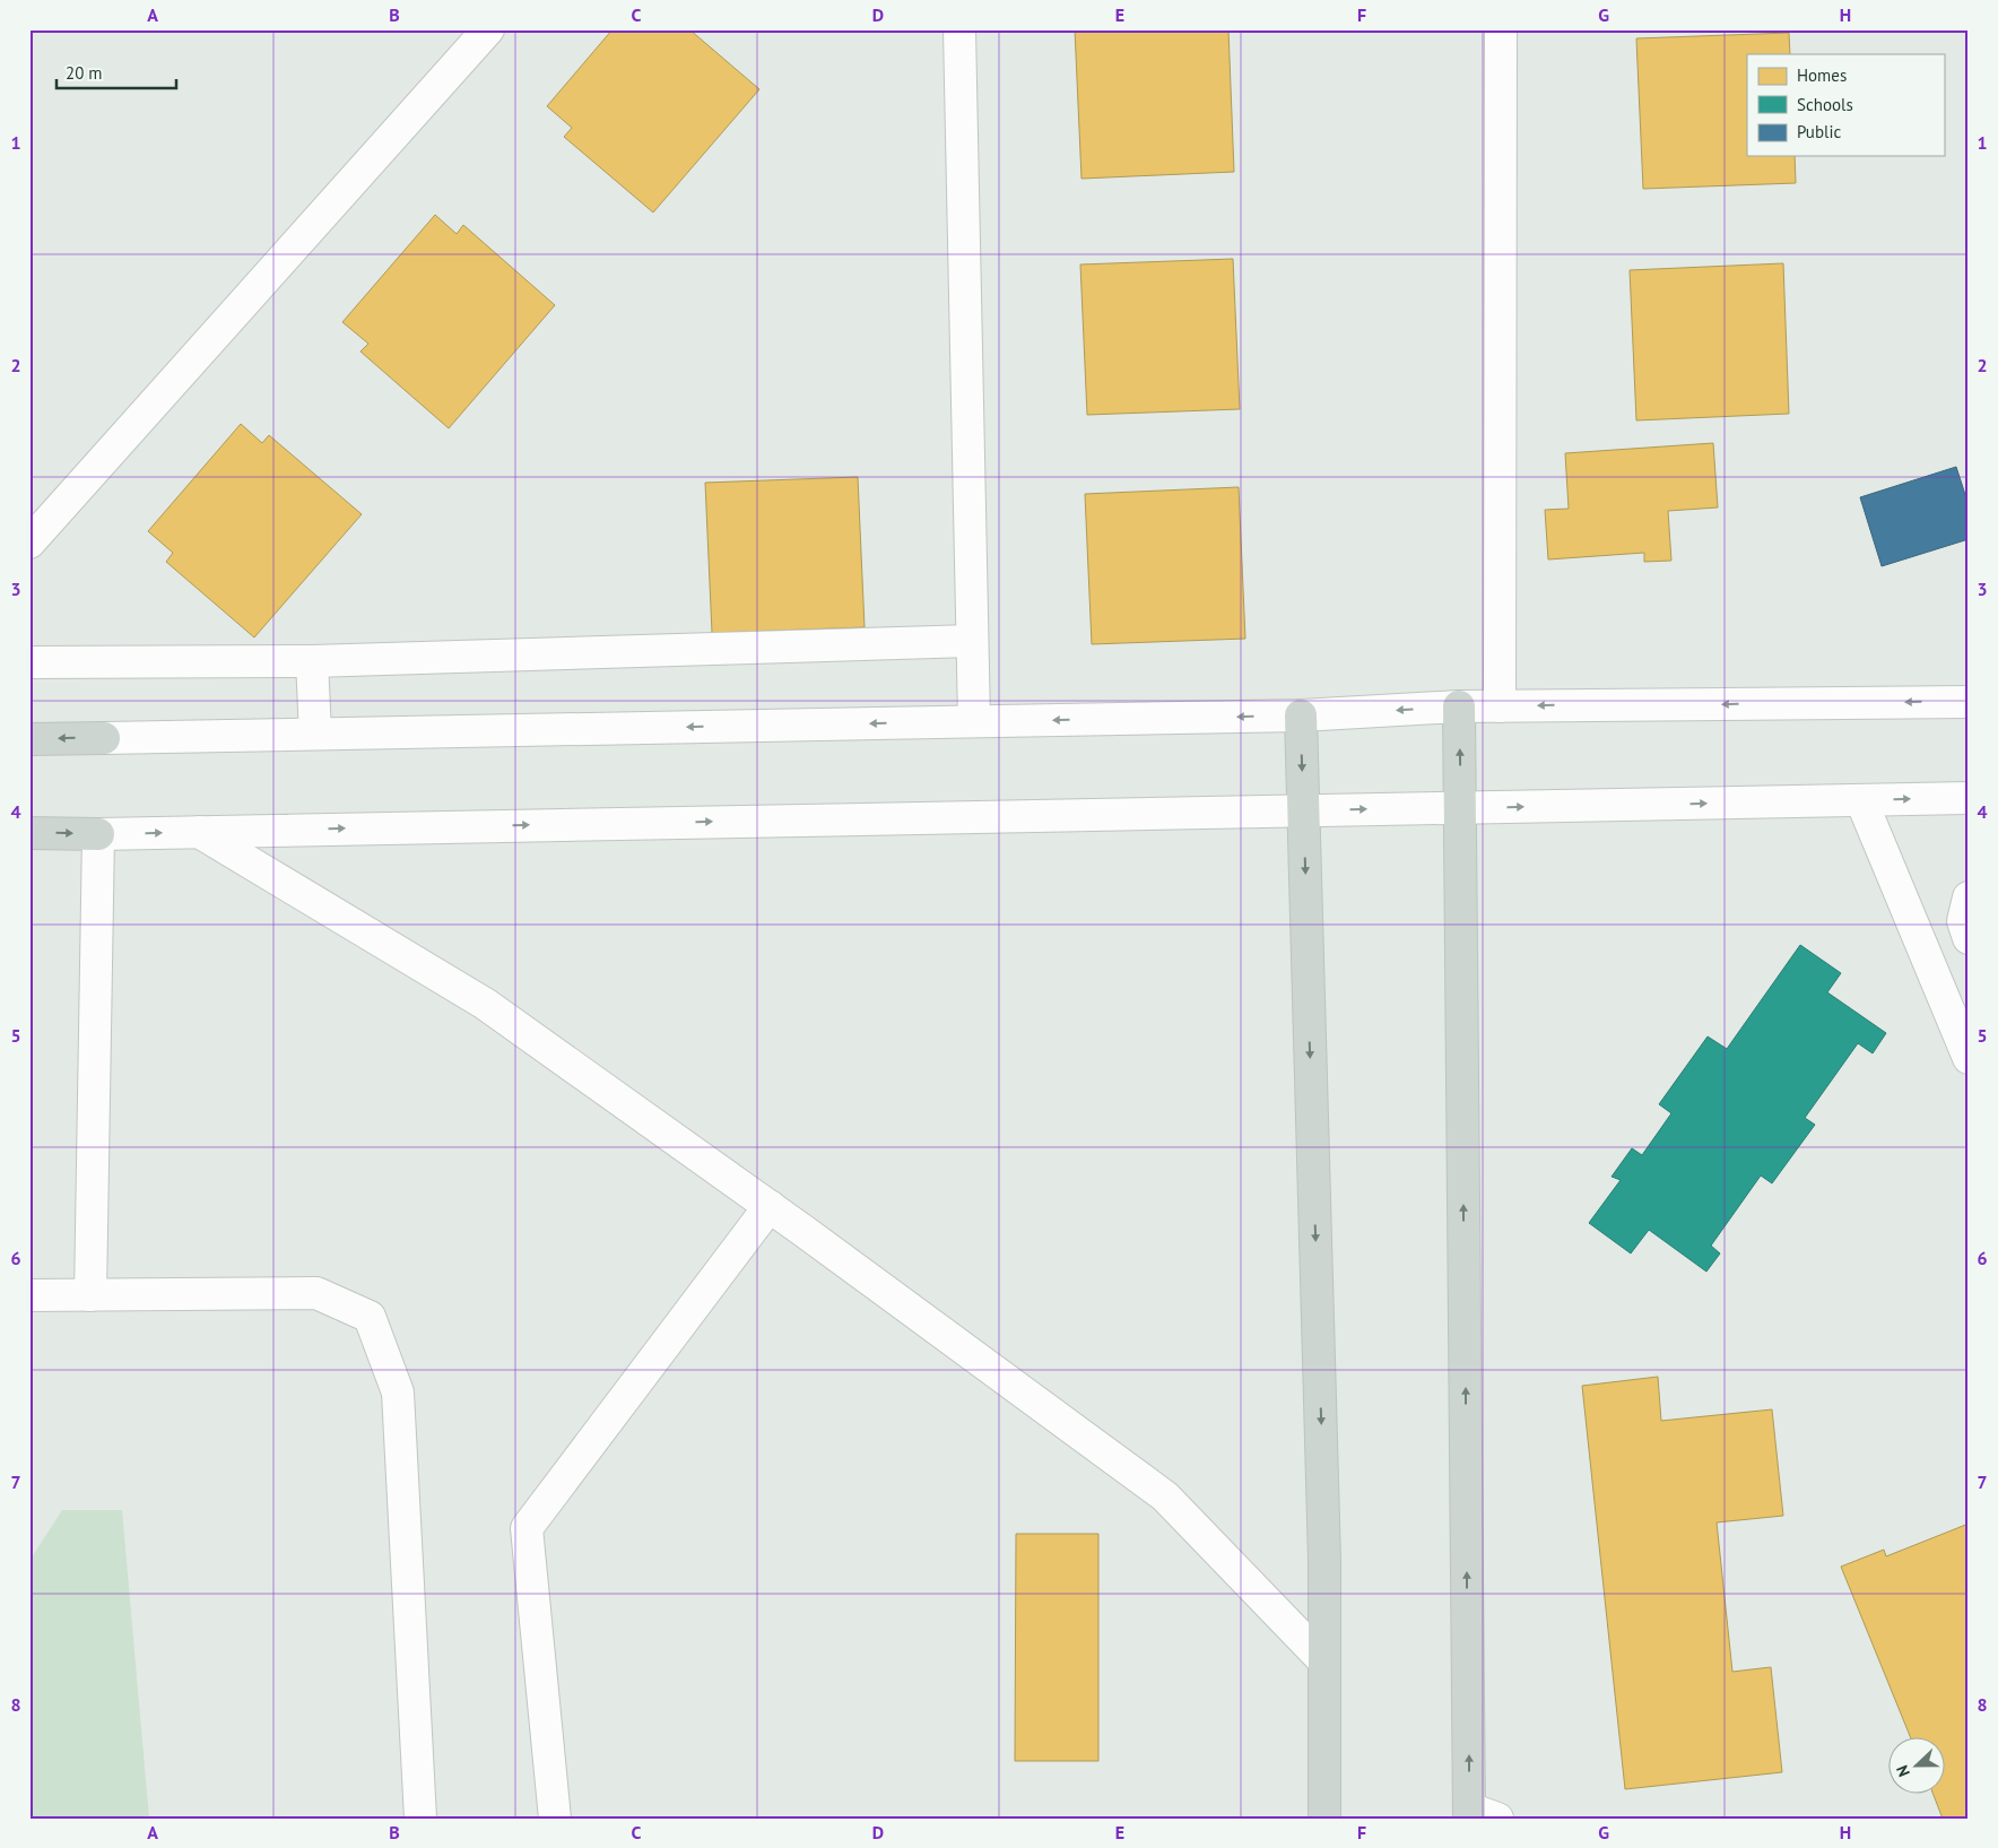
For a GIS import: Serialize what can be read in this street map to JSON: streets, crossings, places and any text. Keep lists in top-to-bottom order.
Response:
{
  "legend": ["Homes", "Schools", "Public"],
  "scale_bar": "20 m",
  "north": "left",
  "grid": {
    "columns": [
      "A",
      "B",
      "C",
      "D",
      "E",
      "F",
      "G",
      "H"
    ],
    "rows": [
      "1",
      "2",
      "3",
      "4",
      "5",
      "6",
      "7",
      "8"
    ]
  }
}
